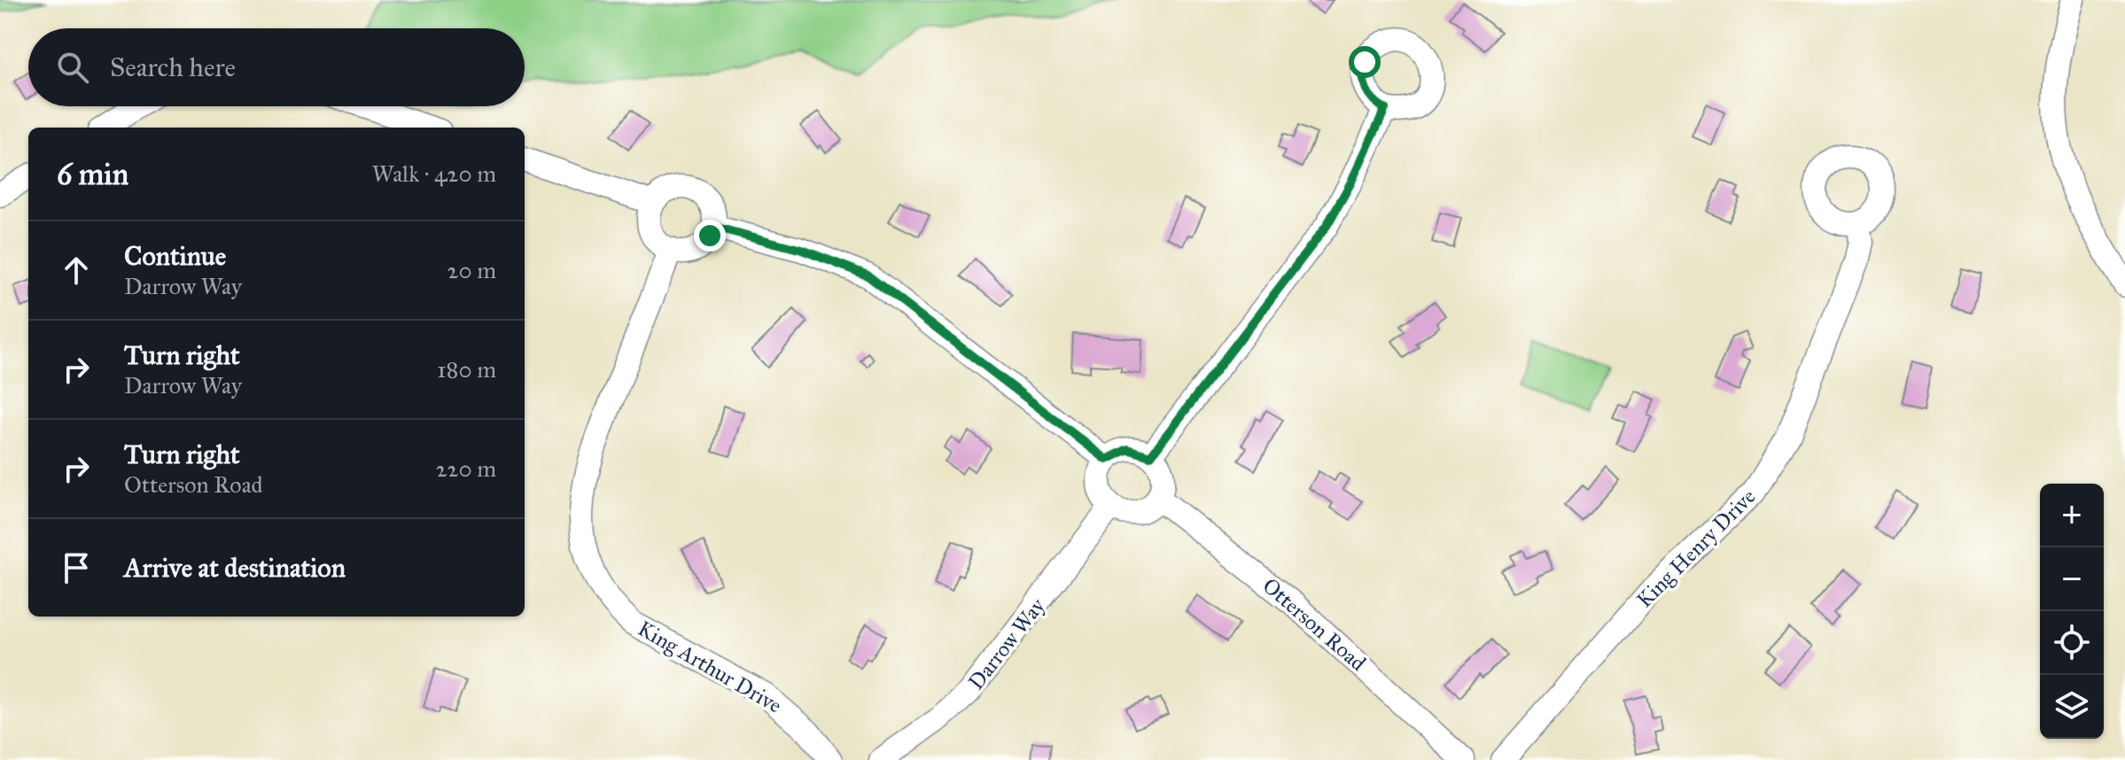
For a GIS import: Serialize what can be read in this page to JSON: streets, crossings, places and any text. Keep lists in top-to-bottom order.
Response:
{
  "streets": {
    "street": [
      "King Henry Drive",
      "Otterson Road",
      "Darrow Way",
      "King Arthur Drive"
    ]
  },
  "crossings": [
    ["Otterson Road", "Darrow Way"]
  ],
  "page": {
    "search": "Search here",
    "heading": ["6 min", "Walk · 420 m"],
    "list": [
      ["Continue", "Darrow Way", "20 m"],
      ["Turn right", "Darrow Way", "180 m"],
      ["Turn right", "Otterson Road", "220 m"],
      "Arrive at destination"
    ],
    "map_buttons": ["+", "−"]
  }
}
